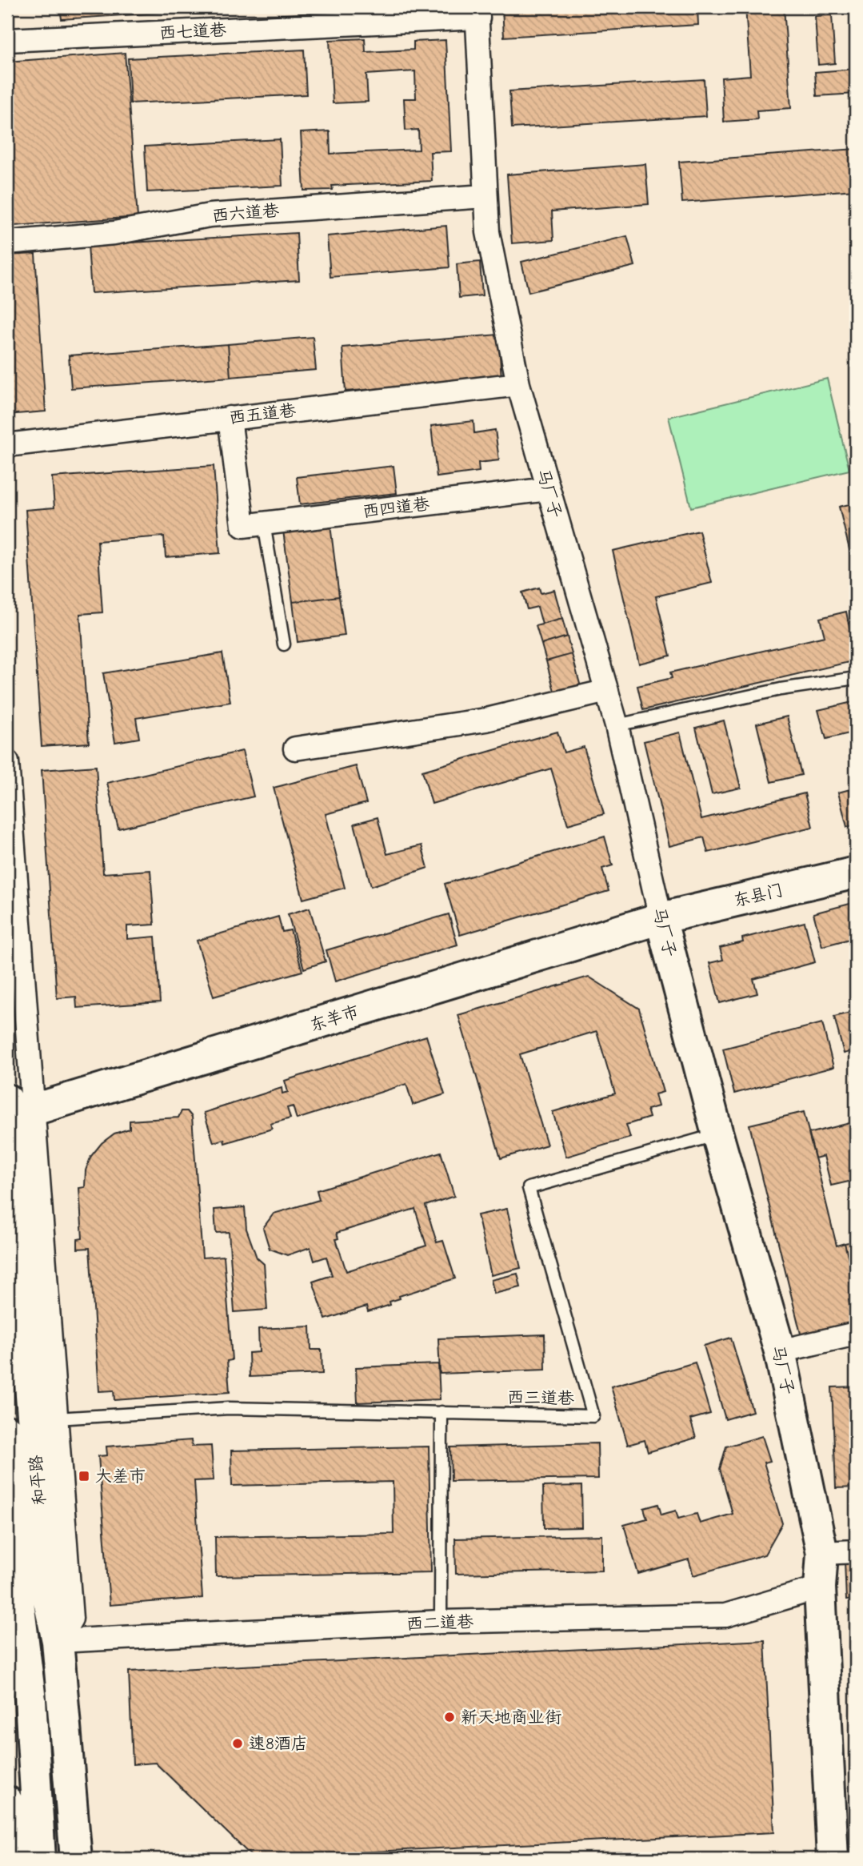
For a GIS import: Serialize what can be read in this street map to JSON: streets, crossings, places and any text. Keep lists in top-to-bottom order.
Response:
{
  "streets": {
    "street": [
      "西七道巷",
      "西六道巷",
      "西五道巷",
      "马厂子",
      "西四道巷",
      "东县门",
      "东羊市",
      "和平路",
      "西二道巷"
    ],
    "lane": ["西三道巷"]
  },
  "crossings": [
    ["西七道巷", "马厂子"],
    ["西六道巷", "马厂子"],
    ["西五道巷", "马厂子"],
    ["马厂子", "西四道巷"],
    ["马厂子", "东县门"],
    ["马厂子", "东羊市"],
    ["马厂子", "西三道巷"],
    ["马厂子", "西二道巷"],
    ["东县门", "东羊市"],
    ["东羊市", "和平路"],
    ["和平路", "西二道巷"]
  ],
  "places": {
    "transit": ["大差市"],
    "other": ["新天地商业街", "速8酒店"]
  }
}
